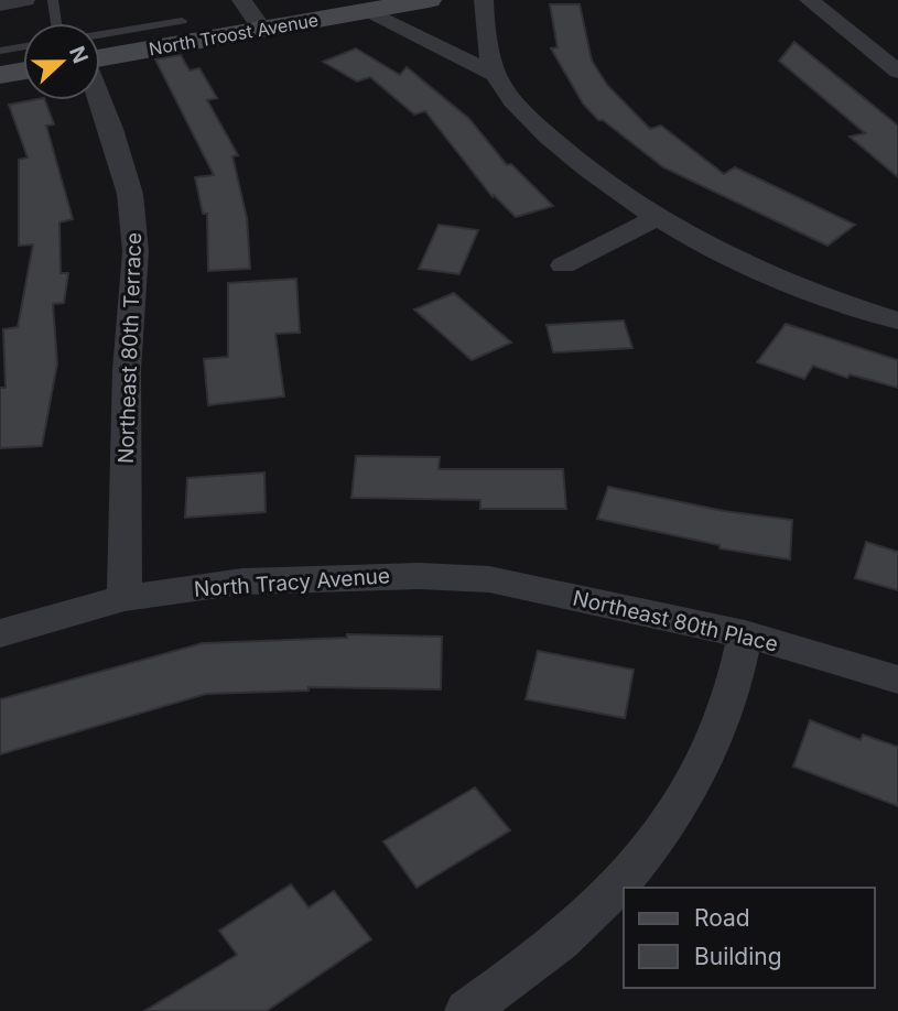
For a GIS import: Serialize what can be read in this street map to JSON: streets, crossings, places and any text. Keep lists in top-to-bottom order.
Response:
{
  "streets": {
    "street": [
      "North Troost Avenue",
      "Northeast 80th Terrace",
      "North Tracy Avenue",
      "Northeast 80th Place"
    ]
  },
  "crossings": [
    ["Northeast 80th Terrace", "North Tracy Avenue"],
    ["North Tracy Avenue", "Northeast 80th Place"]
  ],
  "legend": ["Road", "Building"],
  "north": "right"
}
